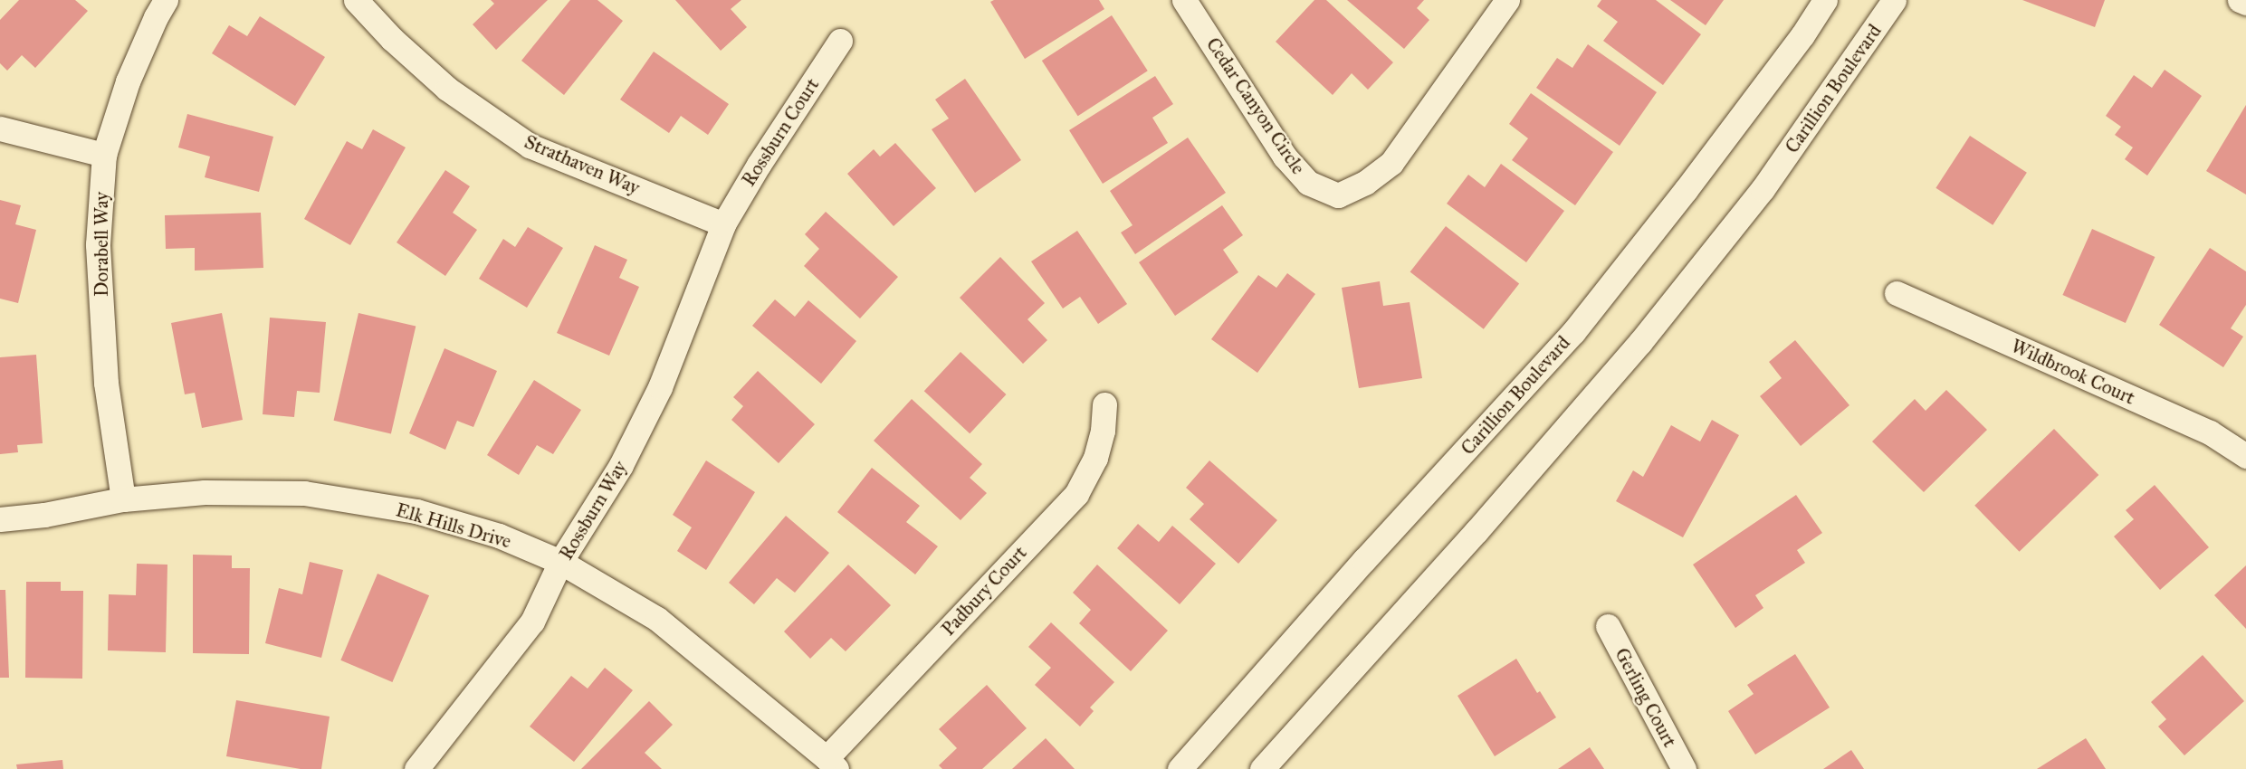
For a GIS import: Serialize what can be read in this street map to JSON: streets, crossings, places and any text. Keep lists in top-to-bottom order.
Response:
{
  "streets": {
    "street": [
      "Carillion Boulevard",
      "Cedar Canyon Circle",
      "Rossburn Court",
      "Strathaven Way",
      "Dorabell Way",
      "Wildbrook Court",
      "Rossburn Way",
      "Elk Hills Drive",
      "Padbury Court",
      "Gerling Court"
    ]
  },
  "crossings": [
    ["Rossburn Court", "Strathaven Way"],
    ["Rossburn Court", "Rossburn Way"],
    ["Strathaven Way", "Rossburn Way"],
    ["Dorabell Way", "Elk Hills Drive"],
    ["Rossburn Way", "Elk Hills Drive"],
    ["Elk Hills Drive", "Padbury Court"]
  ]
}
